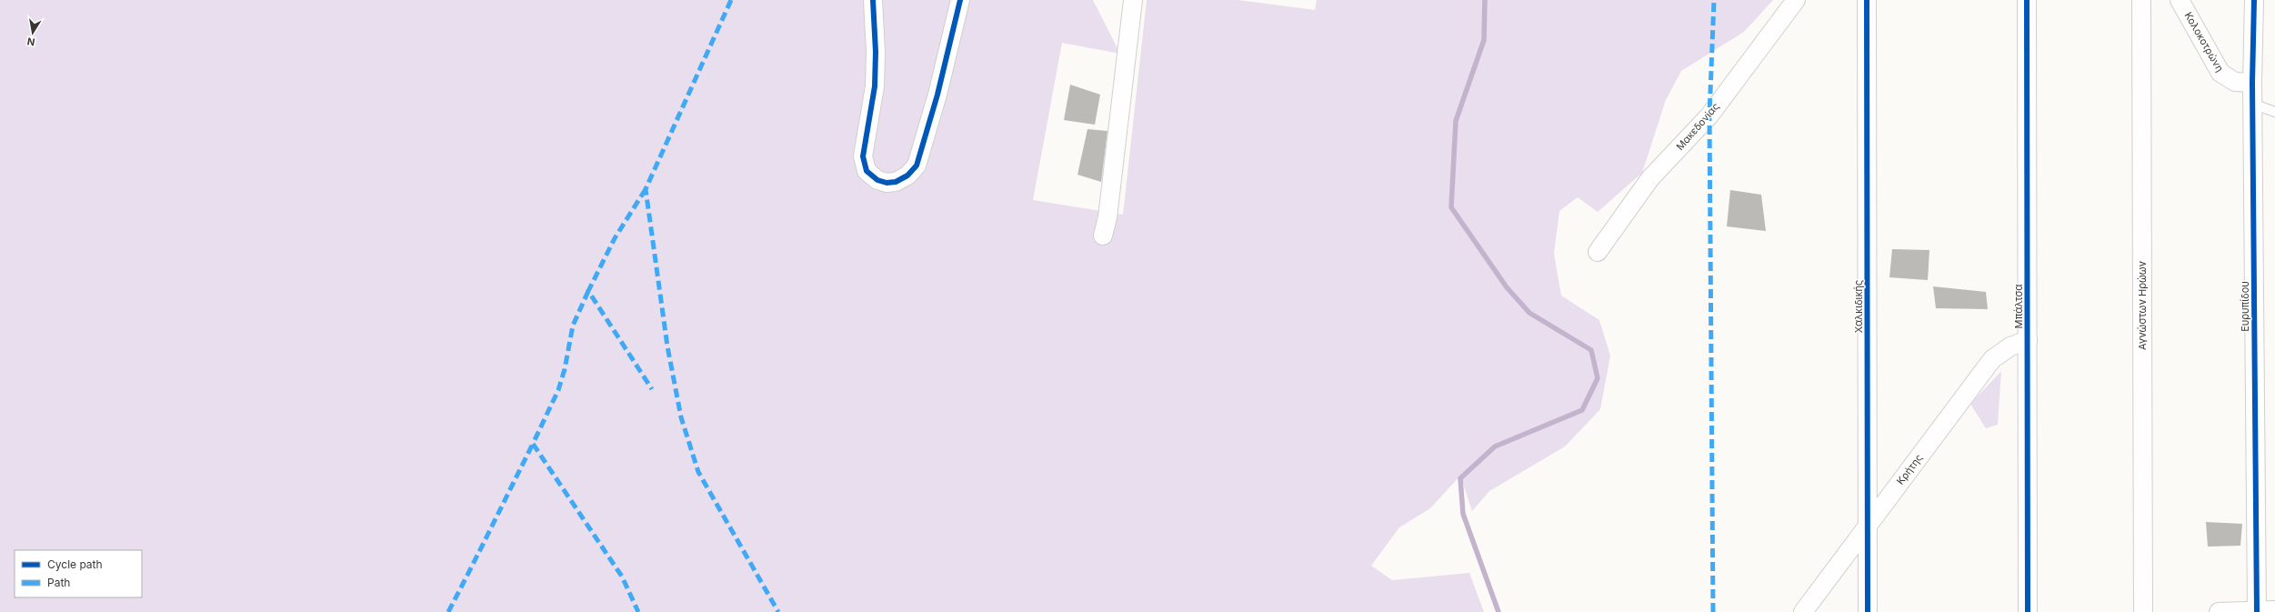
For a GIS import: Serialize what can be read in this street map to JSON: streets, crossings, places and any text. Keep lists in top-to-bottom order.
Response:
{
  "streets": {
    "street": [
      "Κολοκοτρώνη",
      "Μακεδονίας",
      "Αγνώστων Ηρώων",
      "Χαλκιδικής",
      "Μπάλτσα",
      "Ευρυπίδου",
      "Κρήτης"
    ]
  },
  "crossings": [
    ["Κολοκοτρώνη", "Ευρυπίδου"],
    ["Χαλκιδικής", "Κρήτης"],
    ["Μπάλτσα", "Κρήτης"]
  ],
  "legend": ["Cycle path", "Path"],
  "north": "bottom"
}
